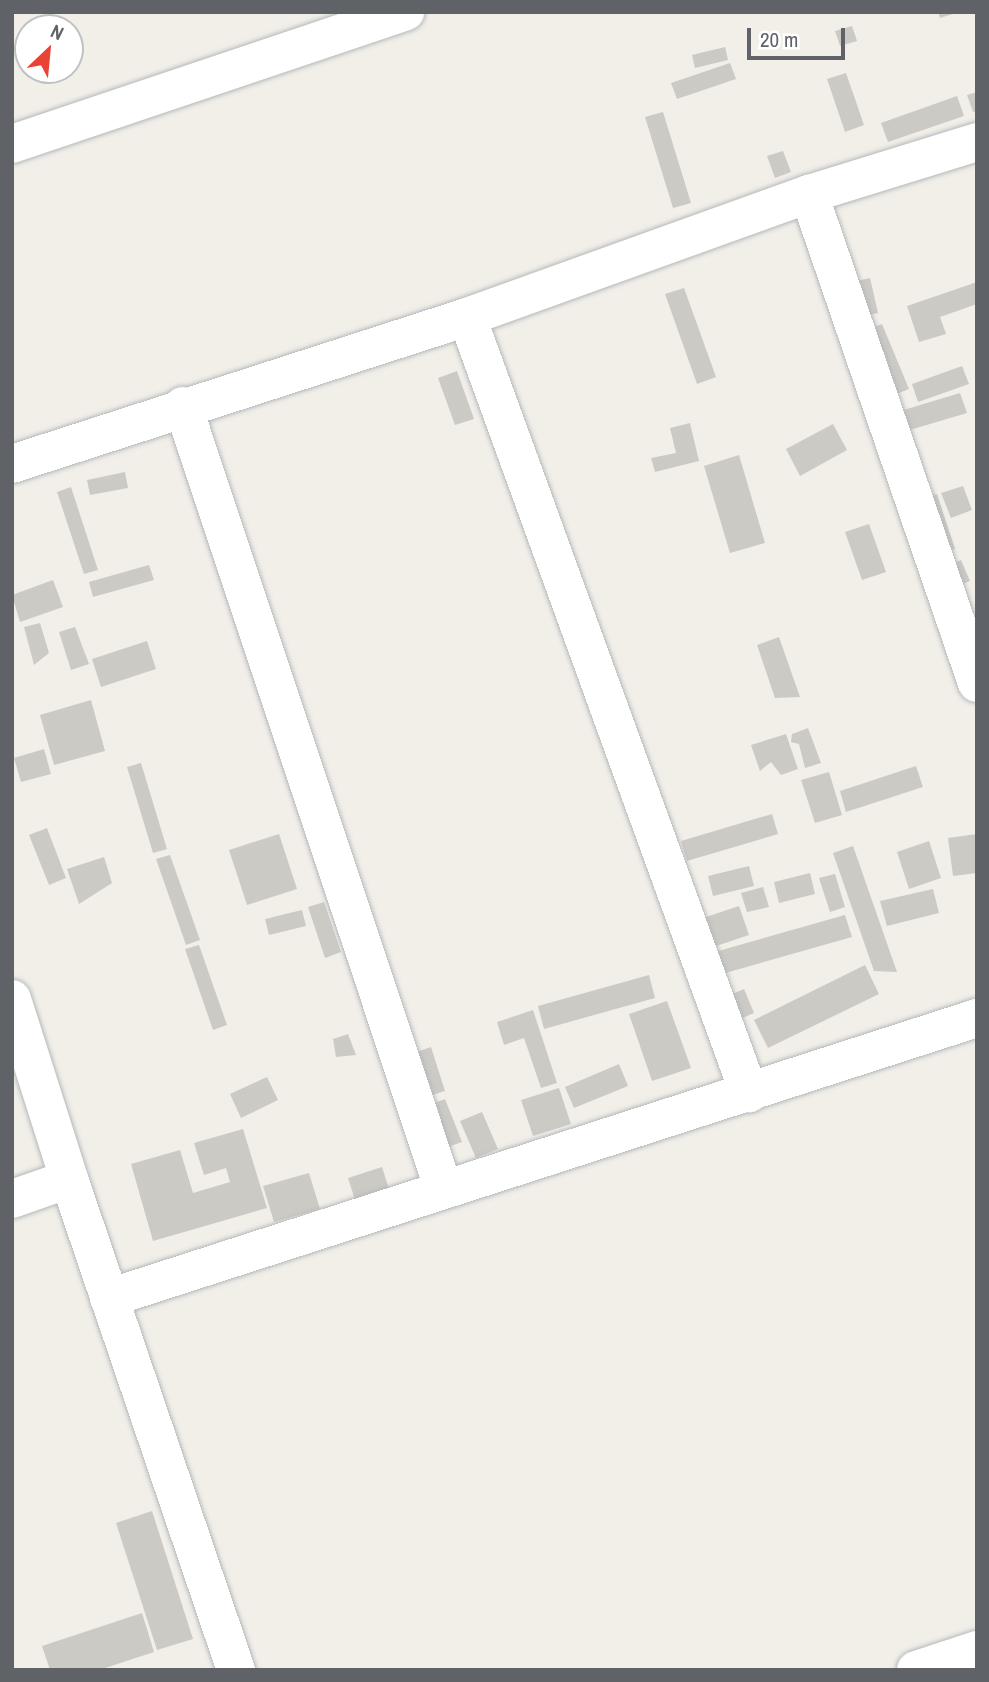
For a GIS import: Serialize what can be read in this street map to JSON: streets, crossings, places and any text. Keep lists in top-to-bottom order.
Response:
{
  "scale_bar": "20 m",
  "north": "top right"
}
